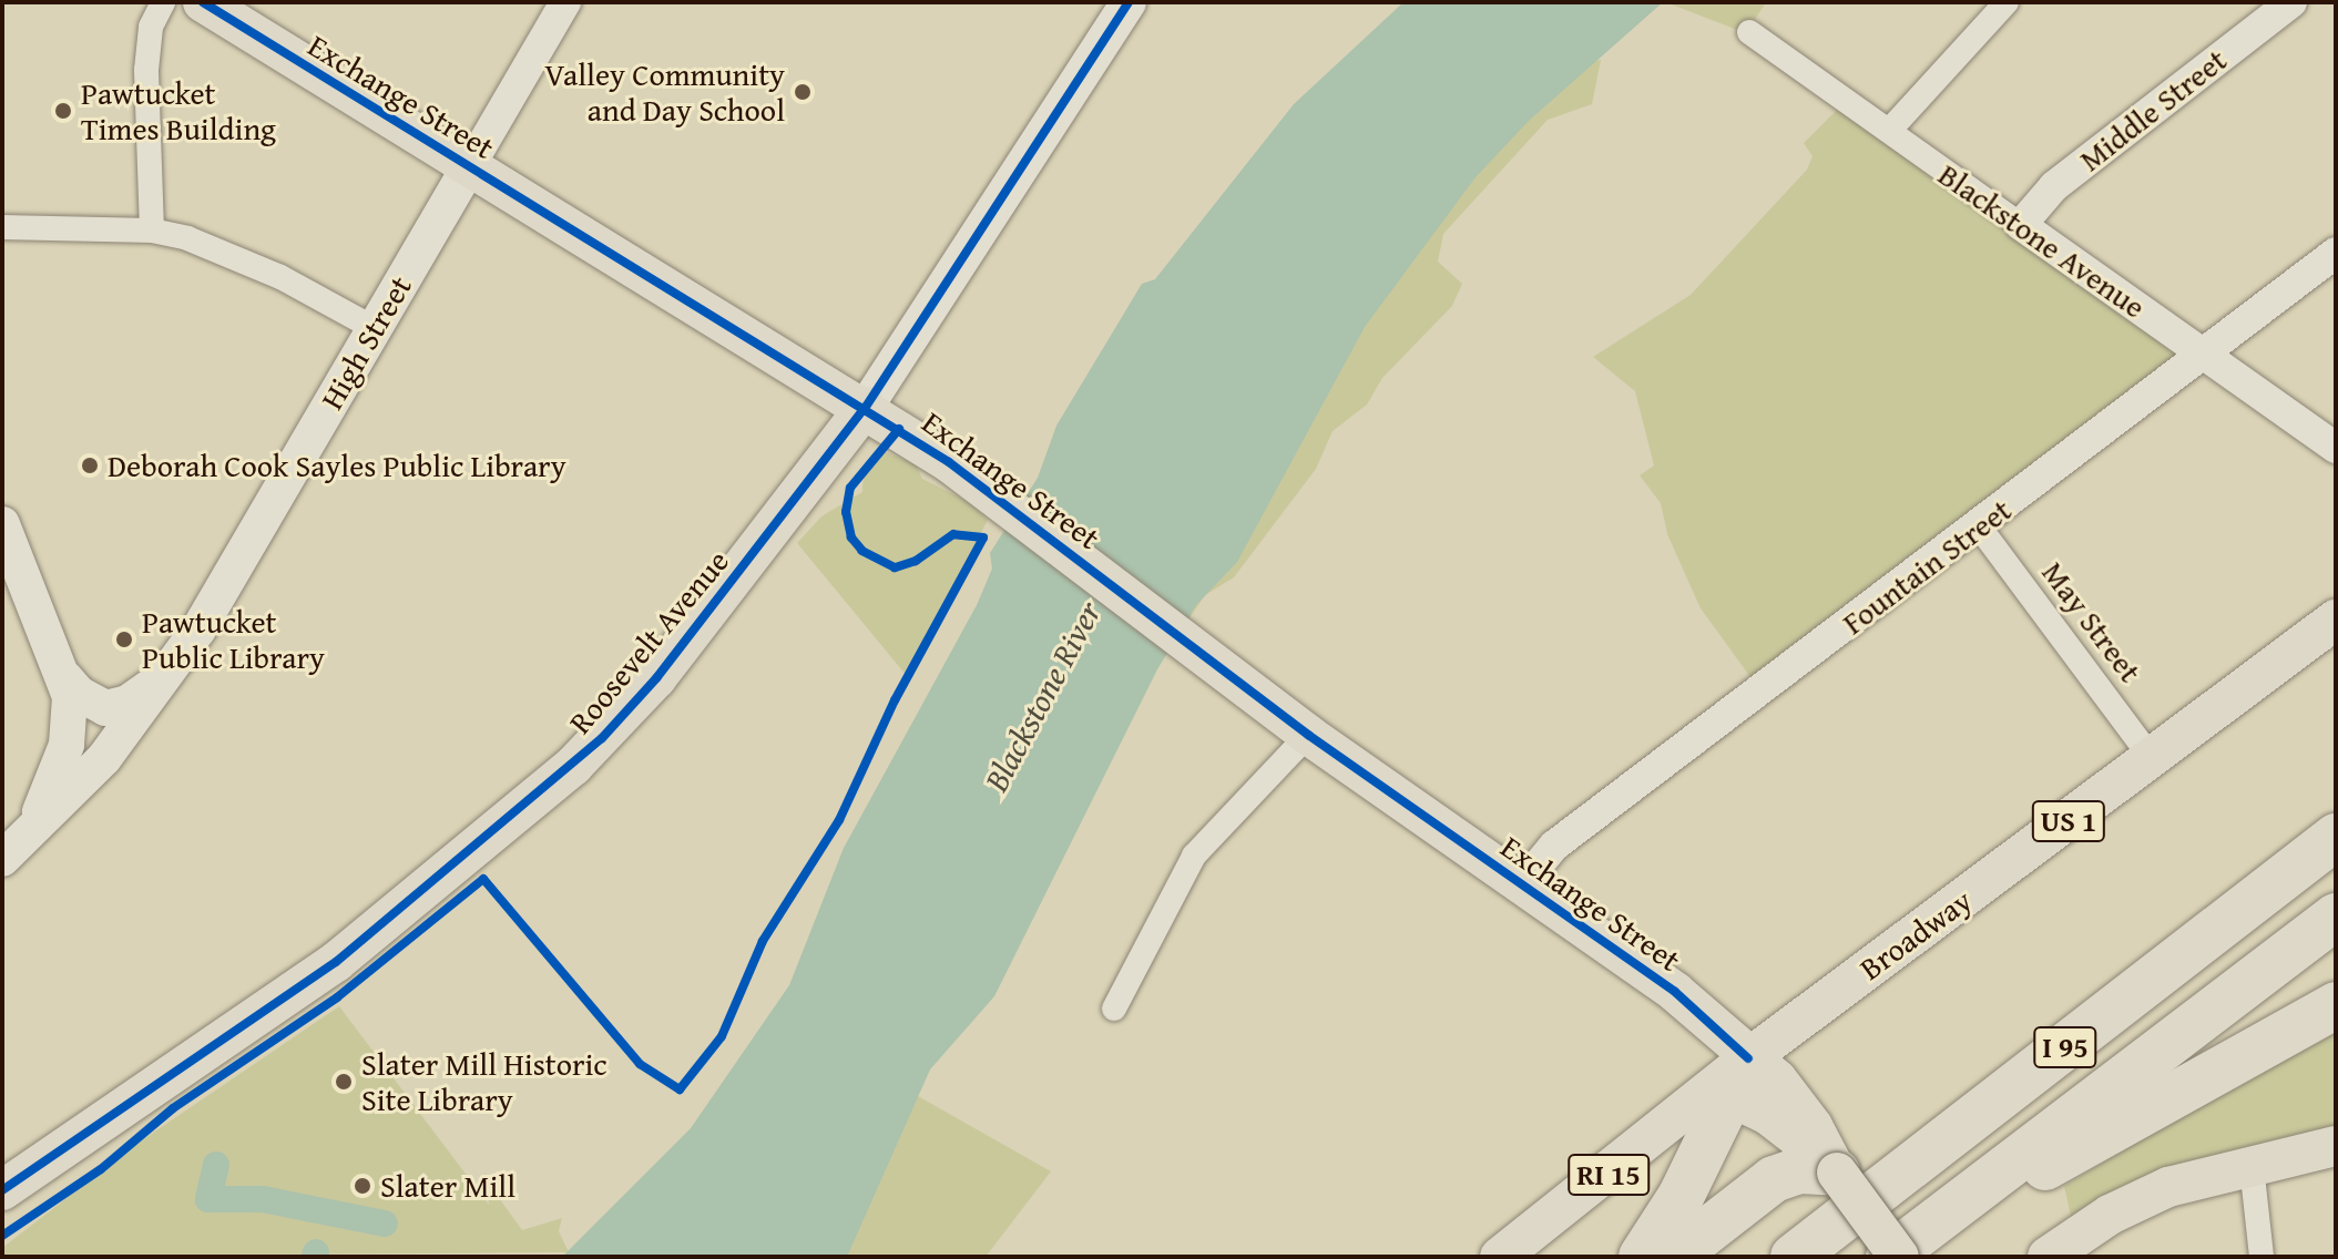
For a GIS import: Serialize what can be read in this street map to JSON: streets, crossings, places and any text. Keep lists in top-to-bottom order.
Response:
{
  "streets": {
    "highway": ["US 1", "I 95"],
    "main road": [
      "Exchange Street",
      "High Street",
      "Roosevelt Avenue",
      "Broadway",
      "RI 15"
    ],
    "street": [
      "Middle Street",
      "Blackstone Avenue",
      "Fountain Street",
      "May Street"
    ]
  },
  "crossings": [
    ["Exchange Street", "High Street"],
    ["Exchange Street", "Fountain Street"],
    ["Exchange Street", "Roosevelt Avenue"],
    ["Exchange Street", "US 1"],
    ["Exchange Street", "Broadway"],
    ["Middle Street", "Blackstone Avenue"],
    ["Blackstone Avenue", "Fountain Street"],
    ["Fountain Street", "May Street"],
    ["May Street", "Broadway"],
    ["US 1", "Broadway"]
  ],
  "water": ["Blackstone River"],
  "places": [
    "Valley Community and Day School",
    "Pawtucket Times Building",
    "Deborah Cook Sayles Public Library",
    "Pawtucket Public Library",
    "Slater Mill Historic Site Library",
    "Slater Mill"
  ]
}
